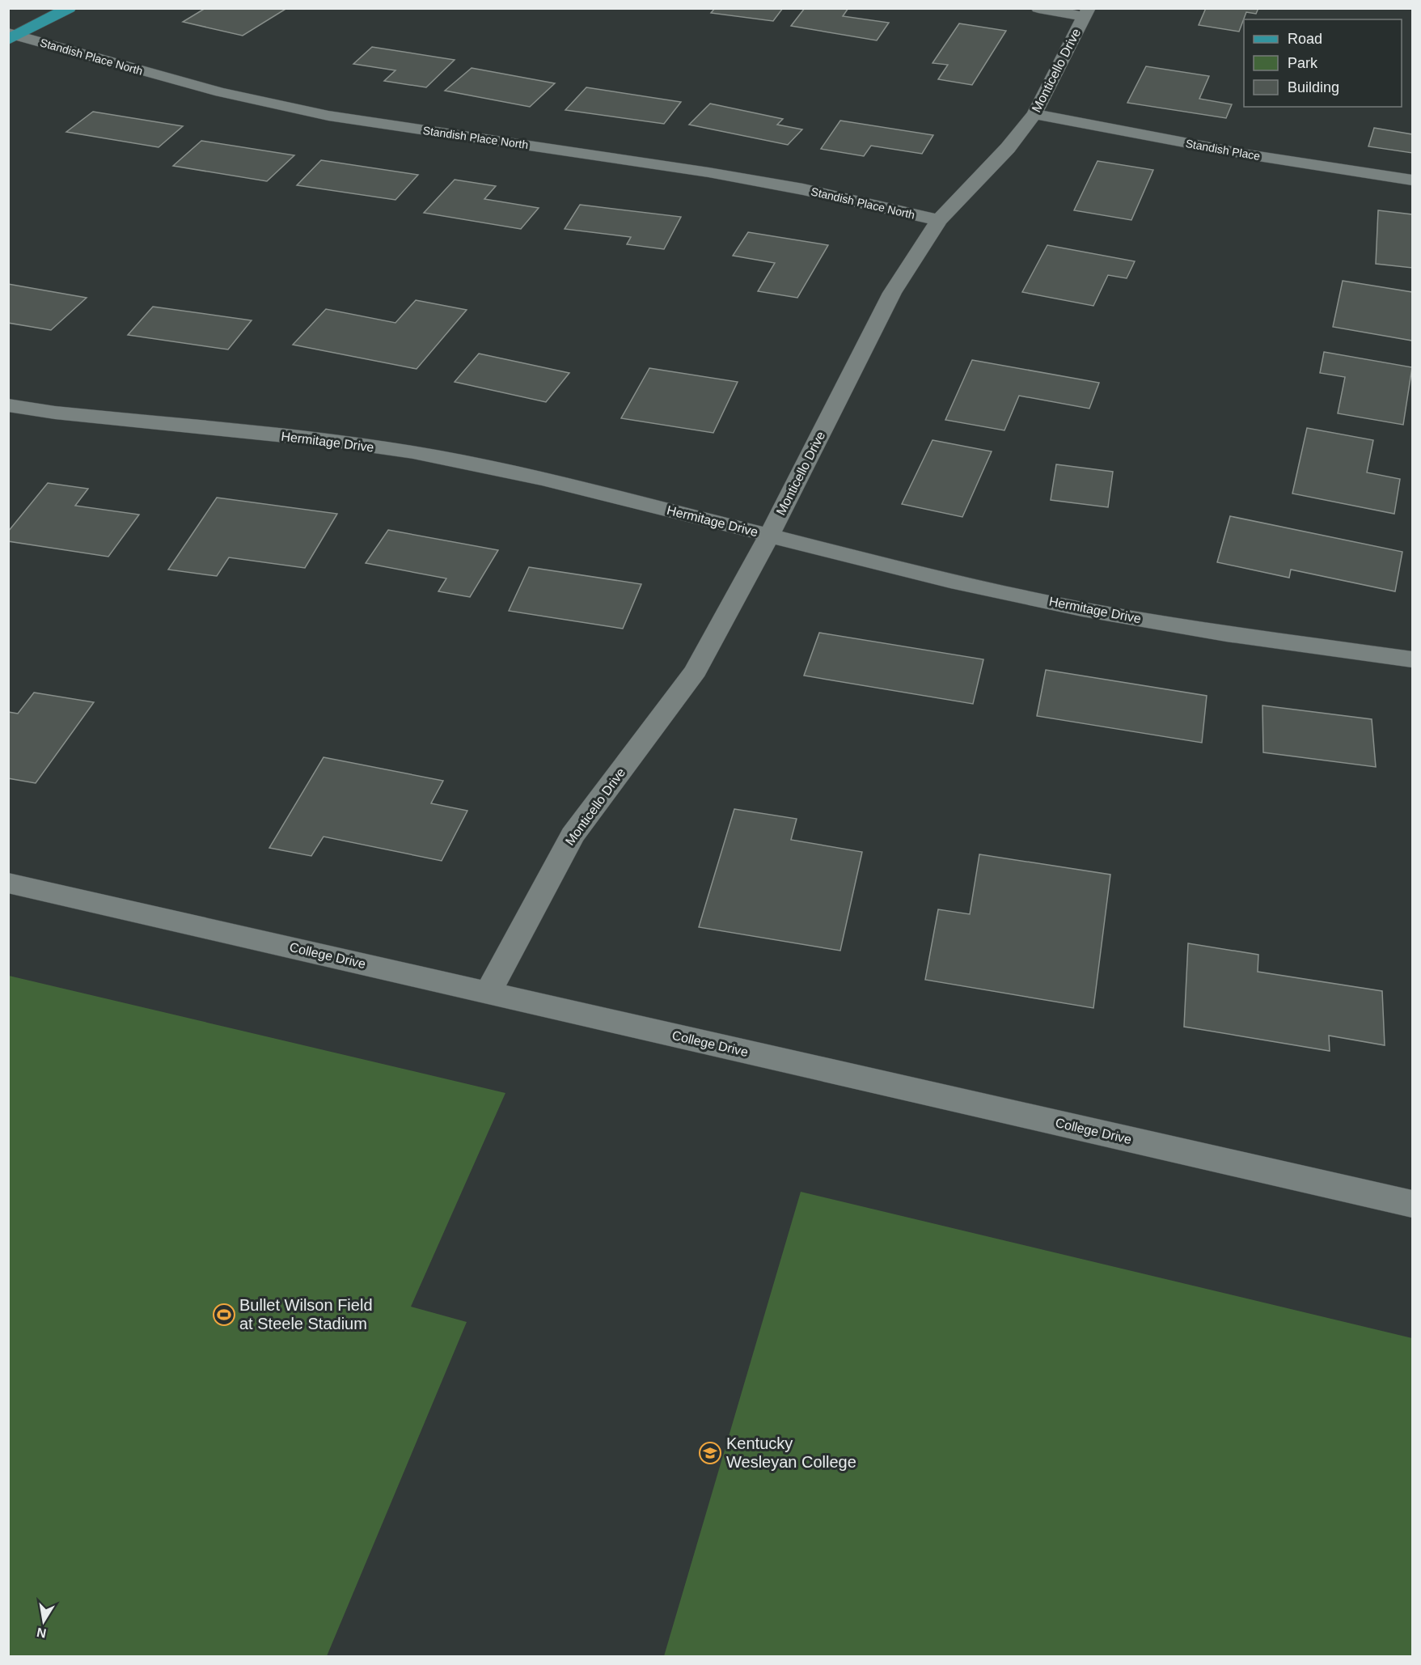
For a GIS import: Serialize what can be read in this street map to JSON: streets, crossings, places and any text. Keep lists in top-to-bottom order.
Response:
{
  "streets": {
    "street": [
      "Standish Place North",
      "Monticello Drive",
      "Standish Place",
      "Hermitage Drive",
      "College Drive"
    ]
  },
  "crossings": [
    ["Standish Place North", "Monticello Drive"],
    ["Monticello Drive", "Standish Place"],
    ["Monticello Drive", "Hermitage Drive"],
    ["Monticello Drive", "College Drive"]
  ],
  "places": {
    "sports": ["Bullet Wilson Field at Steele Stadium"],
    "school or university": ["Kentucky Wesleyan College"]
  },
  "legend": ["Road", "Park", "Building"],
  "north": "bottom"
}
